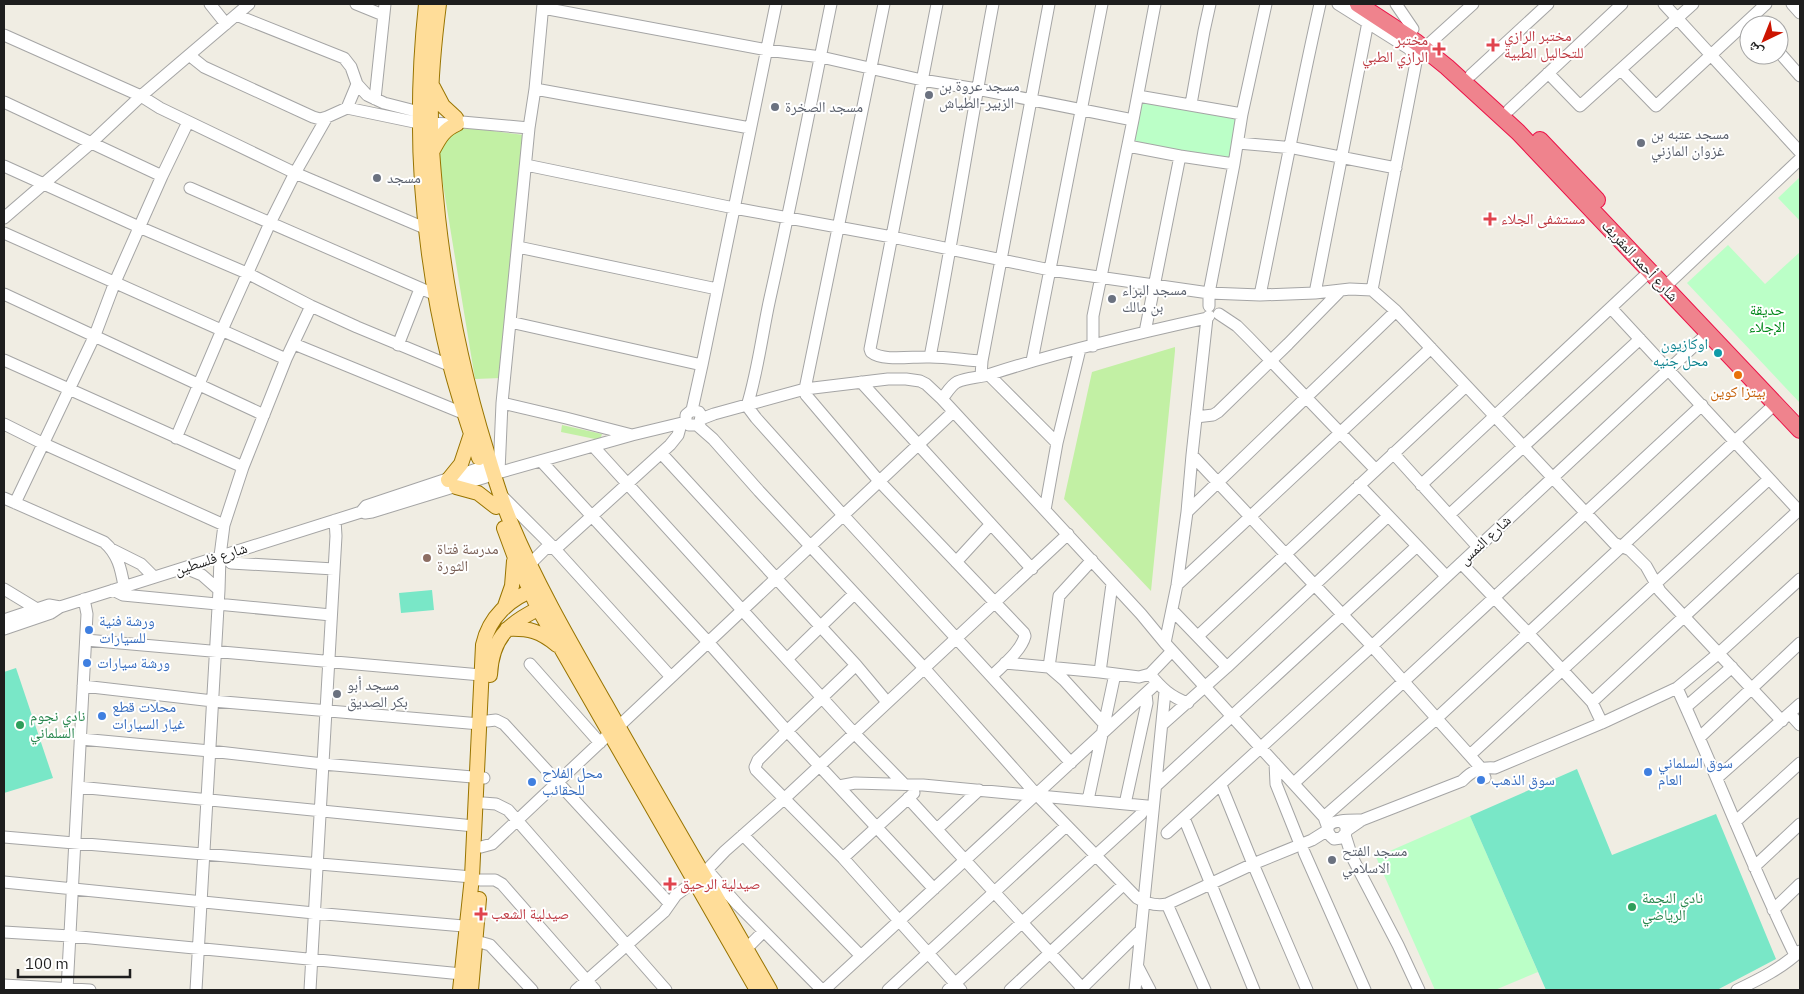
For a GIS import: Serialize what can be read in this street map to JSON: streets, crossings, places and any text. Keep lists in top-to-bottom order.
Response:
{
  "streets": {
    "highway": ["شارع أحمد المقريف"],
    "street": ["شارع النمس", "شارع فلسطين"]
  },
  "crossings": [
    ["شارع أحمد المقريف", "شارع النمس"],
    ["شارع النمس", "شارع فلسطين"]
  ],
  "parks": ["حديقة الإجلاء"],
  "places": {
    "health": [
      "مختبر الرازي للتحاليل الطبية",
      "مختبر الرازي الطبي",
      "مستشفى الجلاء",
      "صيدلية الرحيق",
      "صيدلية الشعب"
    ],
    "other": [
      "مسجد عروة بن الزبير-الطياش",
      "مسجد الصخرة",
      "مسجد عتبه بن غزوان المازني",
      "مسجد",
      "مسجد البراء بن مالك",
      "اوكازيون محل جنيه",
      "بيتزا كوين",
      "مدرسة فتاة الثورة",
      "ورشة فنية للسيارات",
      "ورشة سيارات",
      "مسجد أبو بكر الصديق",
      "محلات قطع غيار السيارات",
      "نادي نجوم السلماني",
      "سوق السلماني العام",
      "سوق الذهب",
      "محل الفلاح للحقائب",
      "مسجد الفتح الاسلامي",
      "نادي النجمة الرياضي"
    ]
  },
  "scale_bar": "100 m",
  "north": "bottom left"
}
